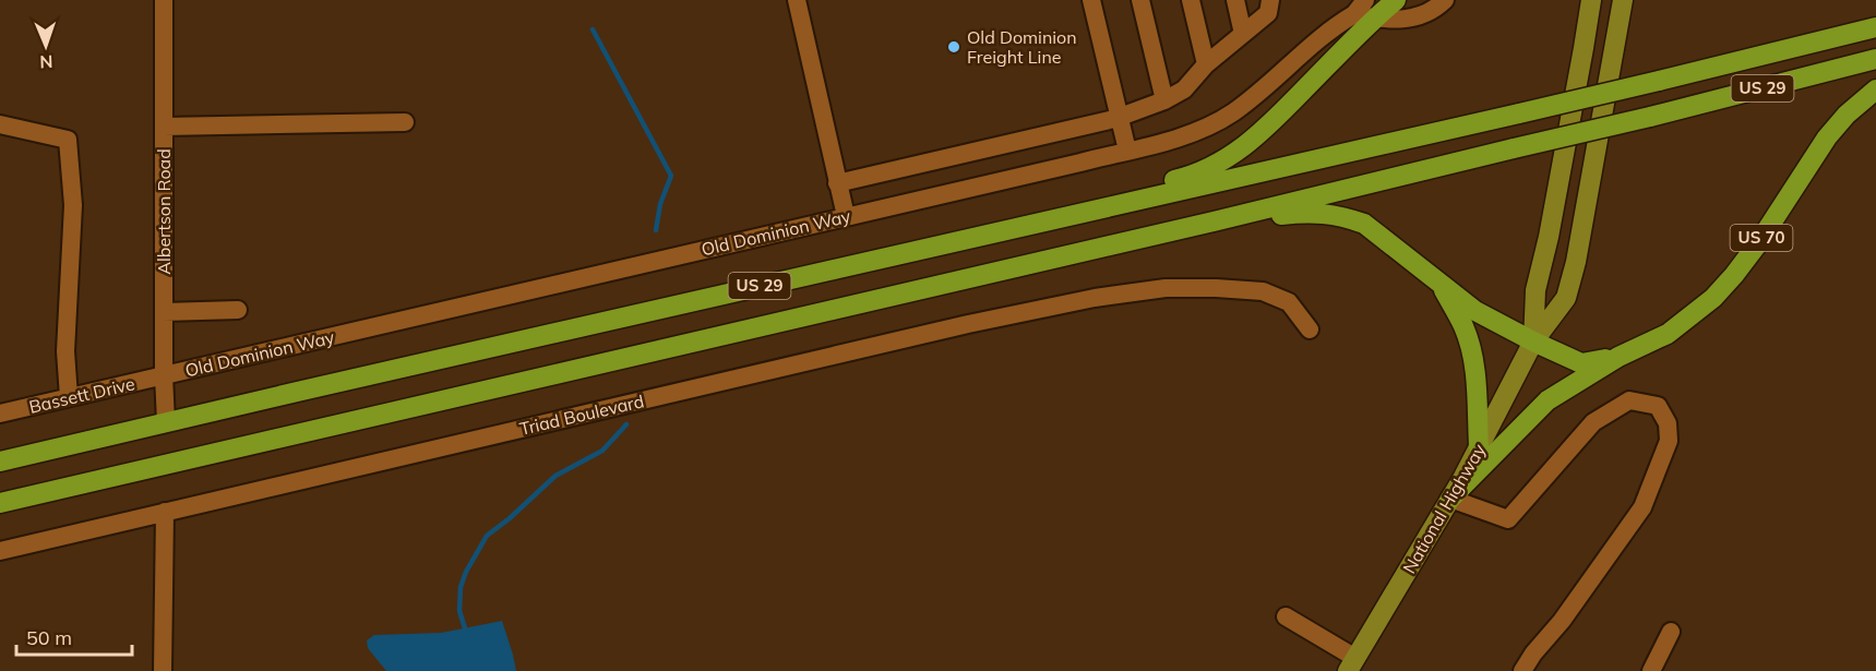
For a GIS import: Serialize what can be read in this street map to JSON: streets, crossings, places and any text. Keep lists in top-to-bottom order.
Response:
{
  "streets": {
    "highway": ["US 29", "US 70"],
    "main road": ["National Highway"],
    "street": [
      "Albertson Road",
      "Old Dominion Way",
      "Bassett Drive",
      "Triad Boulevard"
    ]
  },
  "crossings": [
    ["US 29", "Albertson Road"],
    ["Albertson Road", "Old Dominion Way"],
    ["Albertson Road", "Bassett Drive"],
    ["Old Dominion Way", "Bassett Drive"]
  ],
  "places": ["Old Dominion Freight Line"],
  "scale_bar": "50 m",
  "north": "bottom"
}
